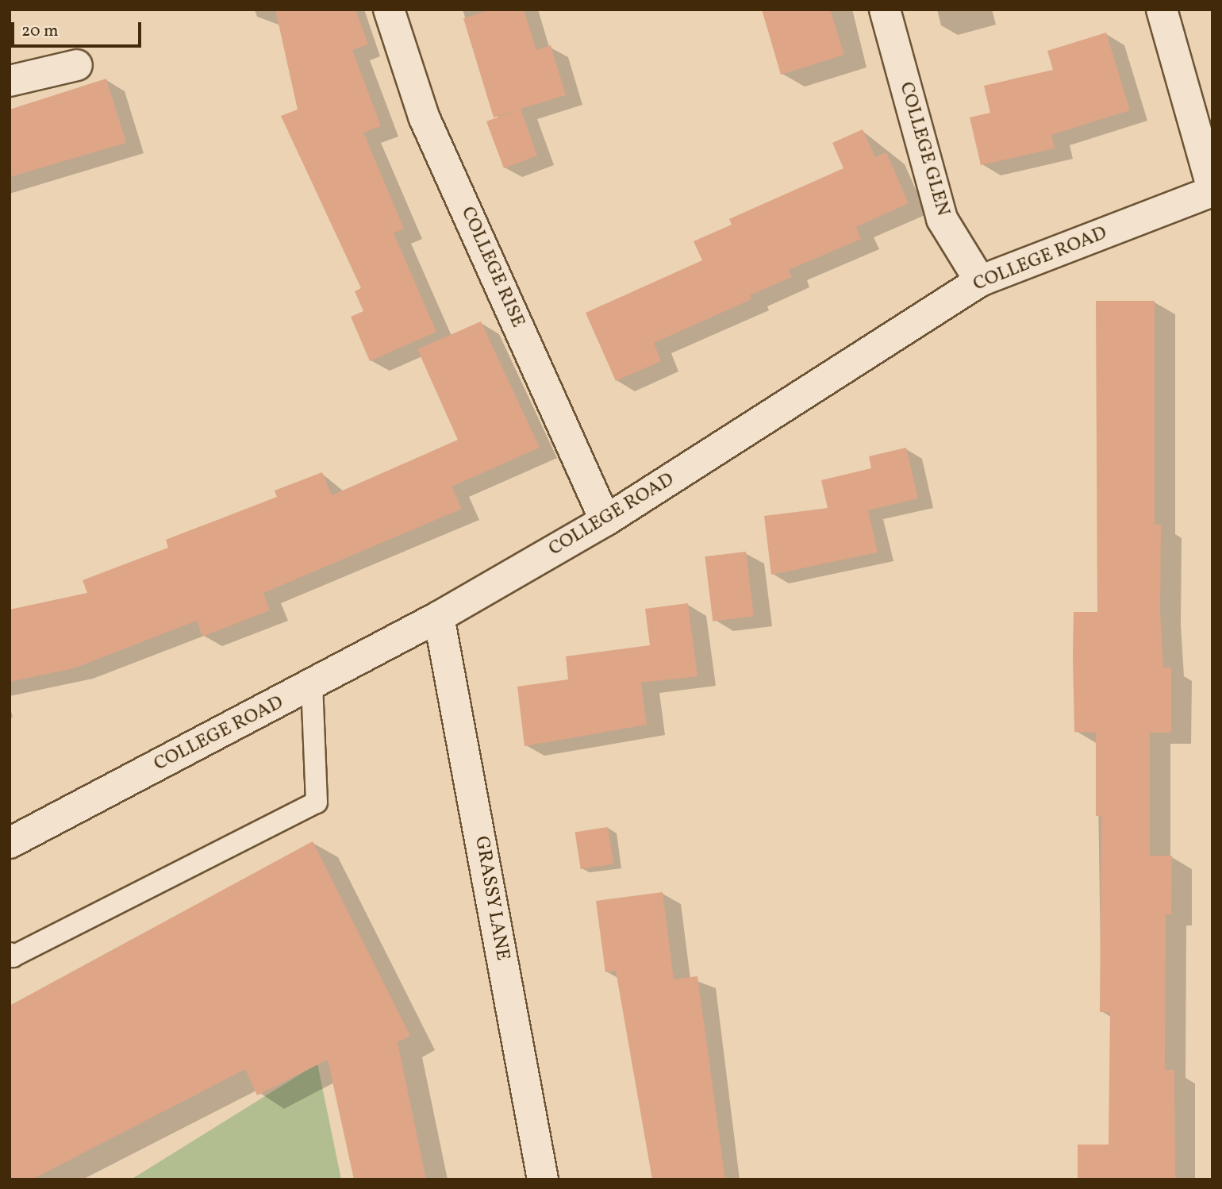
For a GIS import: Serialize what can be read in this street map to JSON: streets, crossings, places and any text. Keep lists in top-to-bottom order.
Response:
{
  "streets": {
    "street": [
      "COLLEGE GLEN",
      "COLLEGE ROAD",
      "COLLEGE RISE",
      "GRASSY LANE"
    ]
  },
  "crossings": [
    ["COLLEGE GLEN", "COLLEGE ROAD"],
    ["COLLEGE ROAD", "COLLEGE RISE"],
    ["COLLEGE ROAD", "GRASSY LANE"]
  ],
  "scale_bar": "20 m"
}
